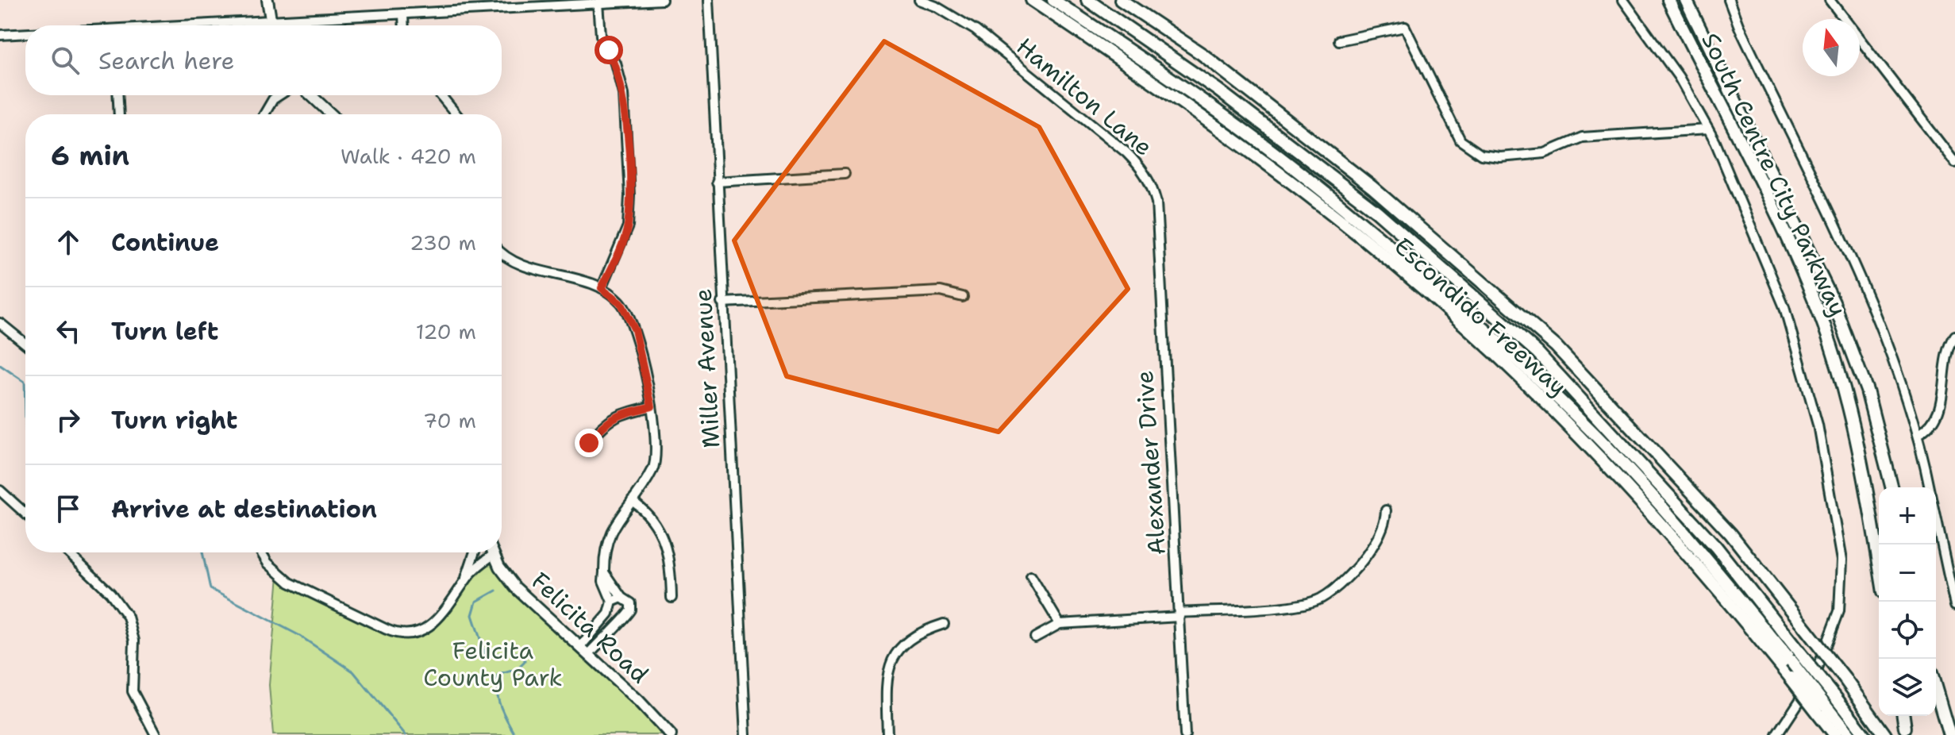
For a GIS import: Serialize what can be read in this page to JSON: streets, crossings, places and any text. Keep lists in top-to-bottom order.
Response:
{
  "streets": {
    "highway": ["South Centre City Parkway", "Escondido Freeway"],
    "main road": ["Felicita Road"],
    "street": ["Hamilton Lane", "Miller Avenue", "Alexander Drive"]
  },
  "crossings": [
    ["Hamilton Lane", "Alexander Drive"]
  ],
  "parks": ["Felicita County Park"],
  "north": "top",
  "page": {
    "search": "Search here",
    "heading": ["6 min", "Walk · 420 m"],
    "list": [
      ["Continue", "230 m"],
      ["Turn left", "120 m"],
      ["Turn right", "70 m"],
      "Arrive at destination"
    ],
    "map_buttons": ["+", "−"]
  }
}
